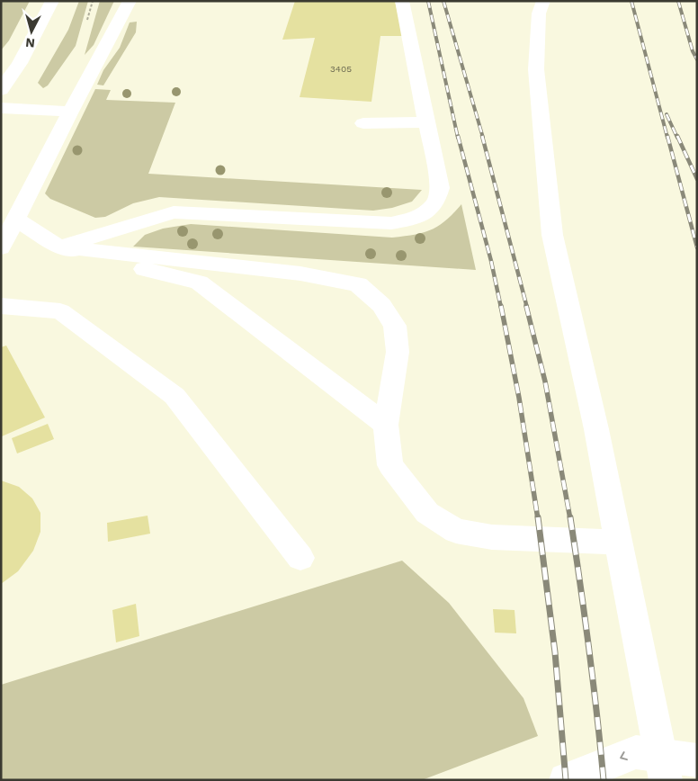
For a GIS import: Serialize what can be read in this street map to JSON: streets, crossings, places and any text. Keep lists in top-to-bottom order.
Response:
{
  "house_numbers": ["3405"],
  "north": "bottom"
}
